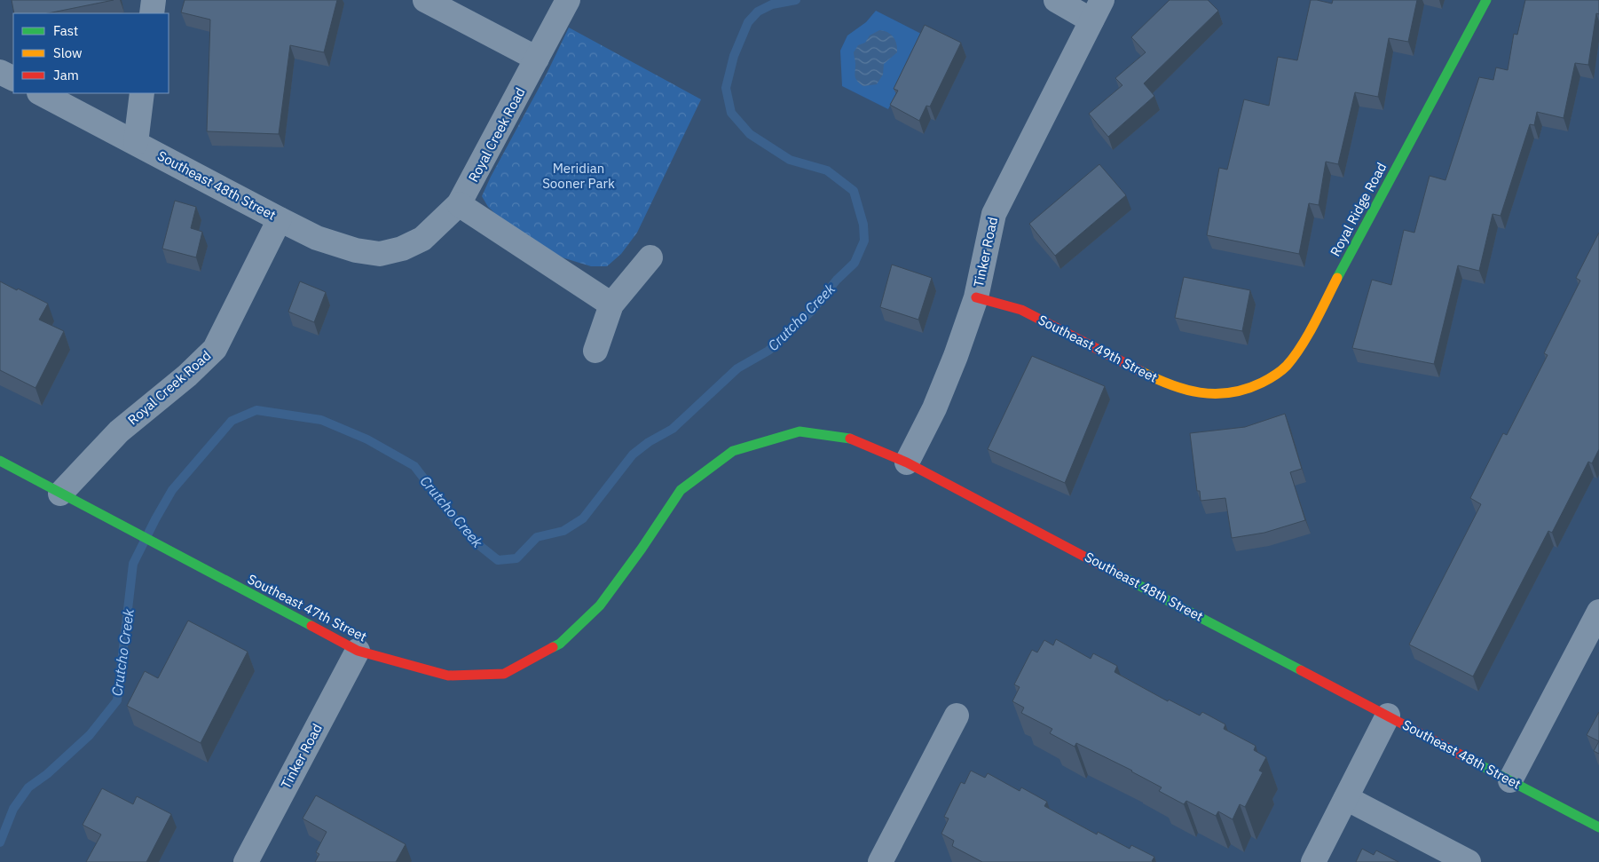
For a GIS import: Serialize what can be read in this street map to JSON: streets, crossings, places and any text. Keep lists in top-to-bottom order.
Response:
{
  "streets": {
    "street": [
      "Royal Creek Road",
      "Southeast 48th Street",
      "Royal Ridge Road",
      "Tinker Road",
      "Southeast 49th Street",
      "Southeast 47th Street"
    ]
  },
  "crossings": [
    ["Royal Creek Road", "Southeast 48th Street"],
    ["Royal Creek Road", "Southeast 47th Street"],
    ["Southeast 48th Street", "Tinker Road"],
    ["Southeast 48th Street", "Southeast 47th Street"],
    ["Royal Ridge Road", "Southeast 49th Street"],
    ["Tinker Road", "Southeast 49th Street"],
    ["Tinker Road", "Southeast 47th Street"]
  ],
  "water": ["Crutcho Creek"],
  "parks": ["Meridian Sooner Park"],
  "legend": ["Fast", "Slow", "Jam"]
}
